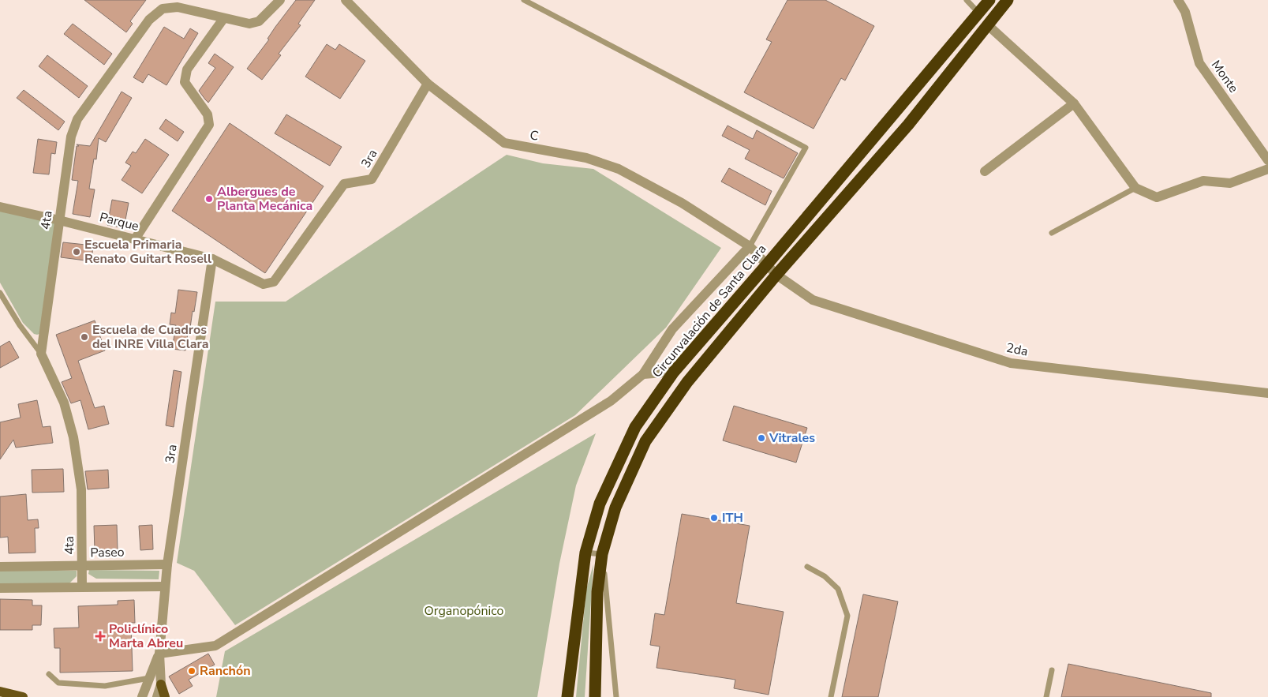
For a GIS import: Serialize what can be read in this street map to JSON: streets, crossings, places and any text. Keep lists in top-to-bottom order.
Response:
{
  "streets": {
    "highway": ["Circunvalación de Santa Clara"],
    "street": [
      "Monte",
      "C",
      "3ra",
      "4ta",
      "Parque",
      "2da",
      "Paseo"
    ]
  },
  "crossings": [
    ["C", "3ra"],
    ["C", "Circunvalación de Santa Clara"],
    ["C", "2da"],
    ["3ra", "Parque"],
    ["3ra", "Paseo"],
    ["4ta", "Parque"],
    ["4ta", "Paseo"],
    ["Circunvalación de Santa Clara", "2da"]
  ],
  "parks": ["Organopónico"],
  "places": {
    "other": [
      "Albergues de Planta Mecánica",
      "Escuela Primaria Renato Guitart Rosell",
      "Escuela de Cuadros del INRE Villa Clara",
      "Vitrales",
      "ITH",
      "Ranchón"
    ],
    "health": ["Policlínico Marta Abreu"]
  }
}
